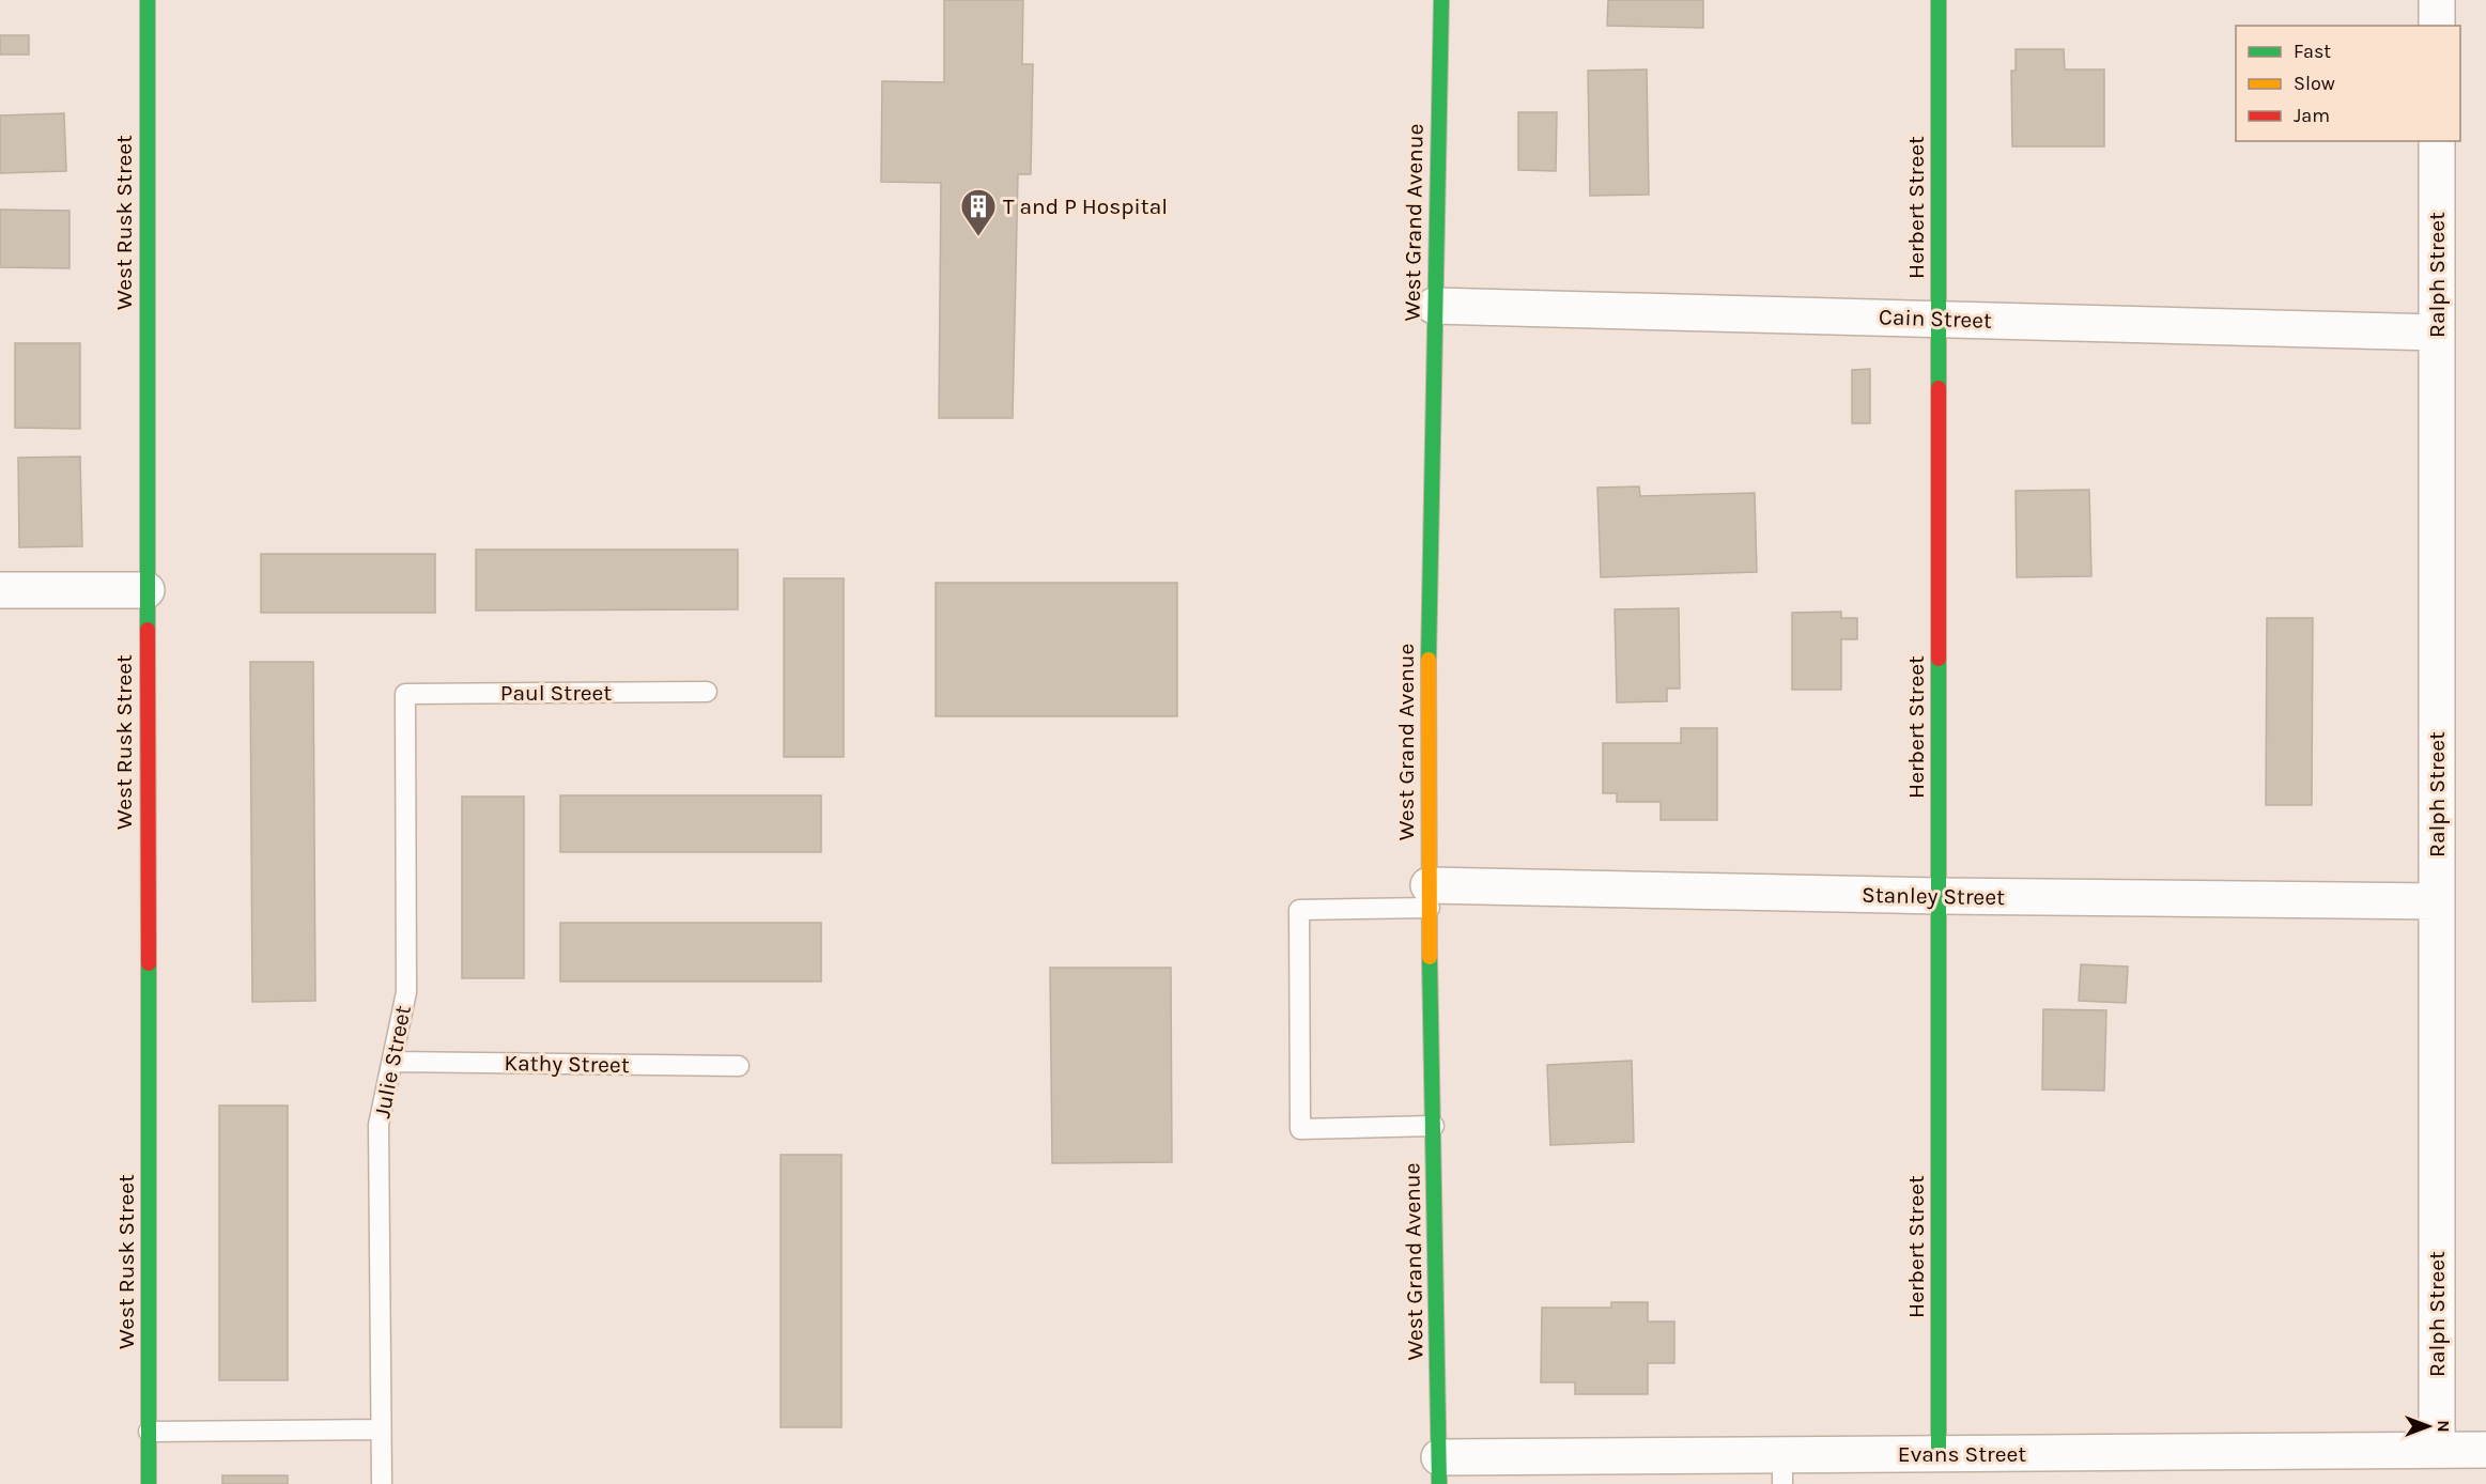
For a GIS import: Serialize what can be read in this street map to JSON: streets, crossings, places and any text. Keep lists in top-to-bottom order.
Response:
{
  "streets": {
    "main road": ["Herbert Street", "West Rusk Street", "West Grand Avenue"],
    "street": [
      "Ralph Street",
      "Cain Street",
      "Stanley Street",
      "Evans Street"
    ],
    "lane": ["Paul Street", "Julie Street", "Kathy Street"]
  },
  "crossings": [
    ["Herbert Street", "Cain Street"],
    ["Herbert Street", "Stanley Street"],
    ["Herbert Street", "Evans Street"],
    ["West Grand Avenue", "Cain Street"],
    ["West Grand Avenue", "Stanley Street"],
    ["West Grand Avenue", "Evans Street"],
    ["Ralph Street", "Cain Street"],
    ["Ralph Street", "Stanley Street"],
    ["Ralph Street", "Evans Street"],
    ["Paul Street", "Julie Street"],
    ["Julie Street", "Kathy Street"]
  ],
  "places": {
    "building": ["T and P Hospital"]
  },
  "legend": ["Fast", "Slow", "Jam"],
  "north": "right"
}
